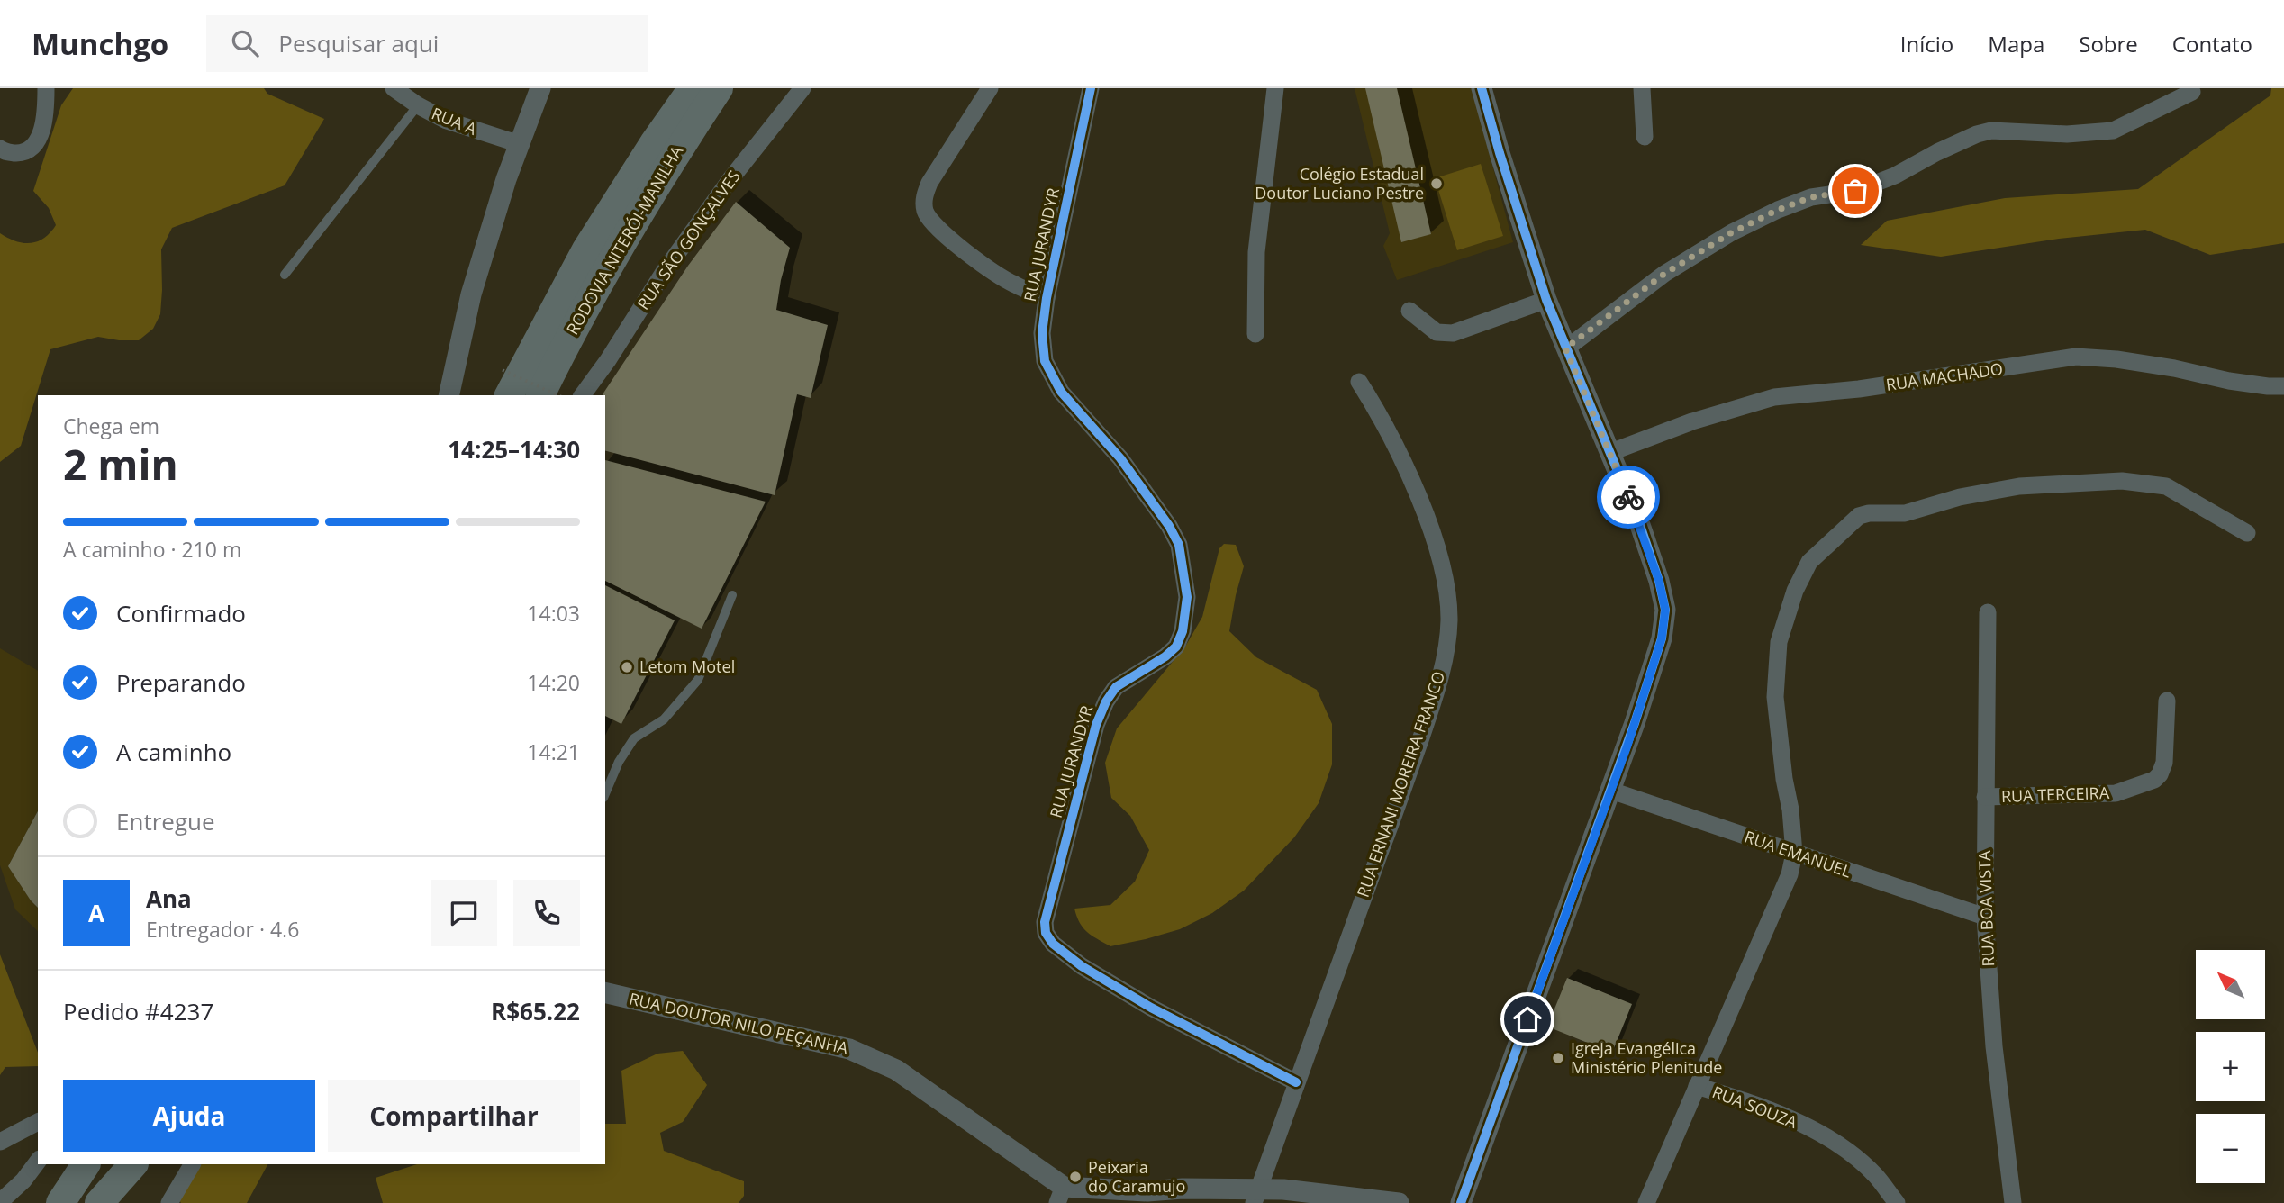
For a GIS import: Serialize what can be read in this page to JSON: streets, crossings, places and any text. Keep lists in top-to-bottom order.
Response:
{
  "streets": {
    "highway": ["RODOVIA NITERÓI-MANILHA"],
    "street": [
      "RUA A",
      "RUA SÃO GONÇALVES",
      "RUA JURANDYR",
      "RUA MACHADO",
      "RUA ERNANI MOREIRA FRANCO",
      "RUA TERCEIRA",
      "RUA EMANUEL",
      "RUA BOA VISTA",
      "RUA DOUTOR NILO PEÇANHA",
      "RUA SOUZA"
    ]
  },
  "crossings": [
    ["RUA JURANDYR", "RUA ERNANI MOREIRA FRANCO"],
    ["RUA ERNANI MOREIRA FRANCO", "RUA DOUTOR NILO PEÇANHA"],
    ["RUA TERCEIRA", "RUA BOA VISTA"],
    ["RUA EMANUEL", "RUA BOA VISTA"]
  ],
  "places": [
    "Colégio Estadual Doutor Luciano Pestre",
    "Letom Motel",
    "Igreja Evangélica Ministério Plenitude",
    "Peixaria do Caramujo"
  ],
  "north": "top left",
  "page": {
    "header": "Munchgo",
    "search": "Pesquisar aqui",
    "nav": [
      "Início",
      "Mapa",
      "Sobre",
      "Contato"
    ],
    "heading": ["2 min", "Chega em", "14:25–14:30"],
    "panel": [
      "Ana",
      "Entregador · 4.6",
      "Pedido #4237",
      "R$65.22"
    ],
    "bar": "A caminho · 210 m",
    "list": [
      ["Confirmado", "14:03"],
      ["Preparando", "14:20"],
      ["A caminho", "14:21"],
      "Entregue"
    ],
    "round": "A",
    "map_buttons": ["+", "−"],
    "buttons": ["Ajuda", "Compartilhar"]
  }
}
